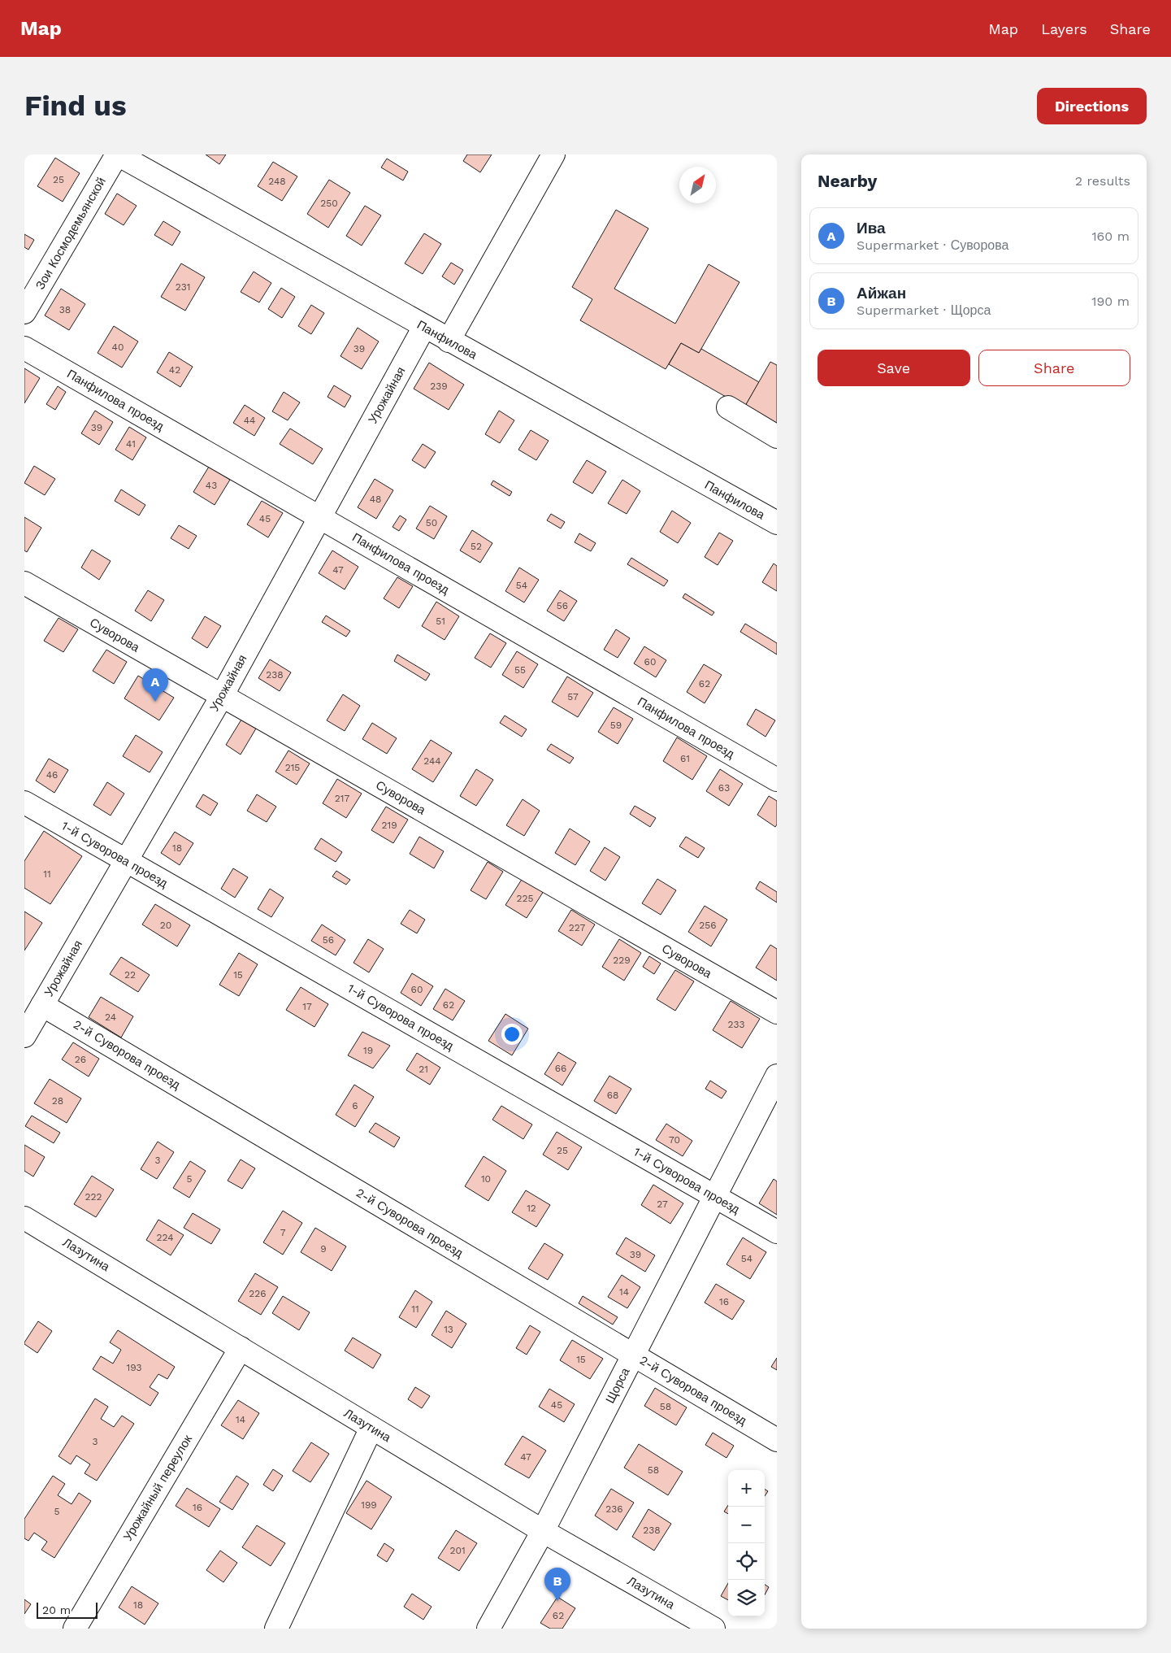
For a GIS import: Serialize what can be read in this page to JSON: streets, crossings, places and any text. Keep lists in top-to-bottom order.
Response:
{
  "streets": {
    "street": [
      "Зои Космодемьянской",
      "Панфилова",
      "Урожайная",
      "Панфилова проезд",
      "Суворова",
      "1-й Суворова проезд",
      "2-й Суворова проезд",
      "Лазутина",
      "Щорса",
      "Урожайный переулок"
    ]
  },
  "crossings": [
    ["Зои Космодемьянской", "Панфилова"],
    ["Панфилова", "Урожайная"],
    ["Урожайная", "Панфилова проезд"],
    ["Урожайная", "Суворова"],
    ["Урожайная", "1-й Суворова проезд"],
    ["Урожайная", "2-й Суворова проезд"],
    ["1-й Суворова проезд", "Щорса"],
    ["2-й Суворова проезд", "Щорса"],
    ["Лазутина", "Щорса"],
    ["Лазутина", "Урожайный переулок"]
  ],
  "house_numbers": [
    "25",
    "248",
    "250",
    "231",
    "38",
    "40",
    "39",
    "42",
    "239",
    "44",
    "39",
    "41",
    "43",
    "48",
    "45",
    "50",
    "52",
    "47",
    "54",
    "56",
    "51",
    "60",
    "55",
    "238",
    "62",
    "57",
    "59",
    "61",
    "244",
    "215",
    "46",
    "63",
    "217",
    "219",
    "18",
    "11",
    "225",
    "20",
    "256",
    "227",
    "56",
    "229",
    "22",
    "15",
    "60",
    "62",
    "17",
    "24",
    "233",
    "19",
    "26",
    "66",
    "21",
    "68",
    "28",
    "6",
    "70",
    "25",
    "3",
    "5",
    "10",
    "222",
    "27",
    "12",
    "7",
    "224",
    "9",
    "39",
    "54",
    "14",
    "226",
    "16",
    "11",
    "13",
    "15",
    "193",
    "45",
    "58",
    "14",
    "3",
    "47",
    "58",
    "199",
    "16",
    "236",
    "5",
    "238",
    "201",
    "18",
    "62"
  ],
  "scale_bar": "20 m",
  "north": "top right",
  "page": {
    "header": "Map",
    "nav": ["Map", "Layers", "Share"],
    "buttons": [
      "Directions",
      ["Save", "Share"]
    ],
    "title": "Find us",
    "heading": ["Nearby", "2 results"],
    "list": [
      {
        "mark": "A",
        "name": "Ива",
        "note": "Supermarket · Суворова",
        "value": "160 m"
      },
      {
        "mark": "B",
        "name": "Айжан",
        "note": "Supermarket · Щорса",
        "value": "190 m"
      }
    ],
    "pins": ["A", "B"],
    "map_buttons": ["+", "−"],
    "scale": "20 m"
  }
}
